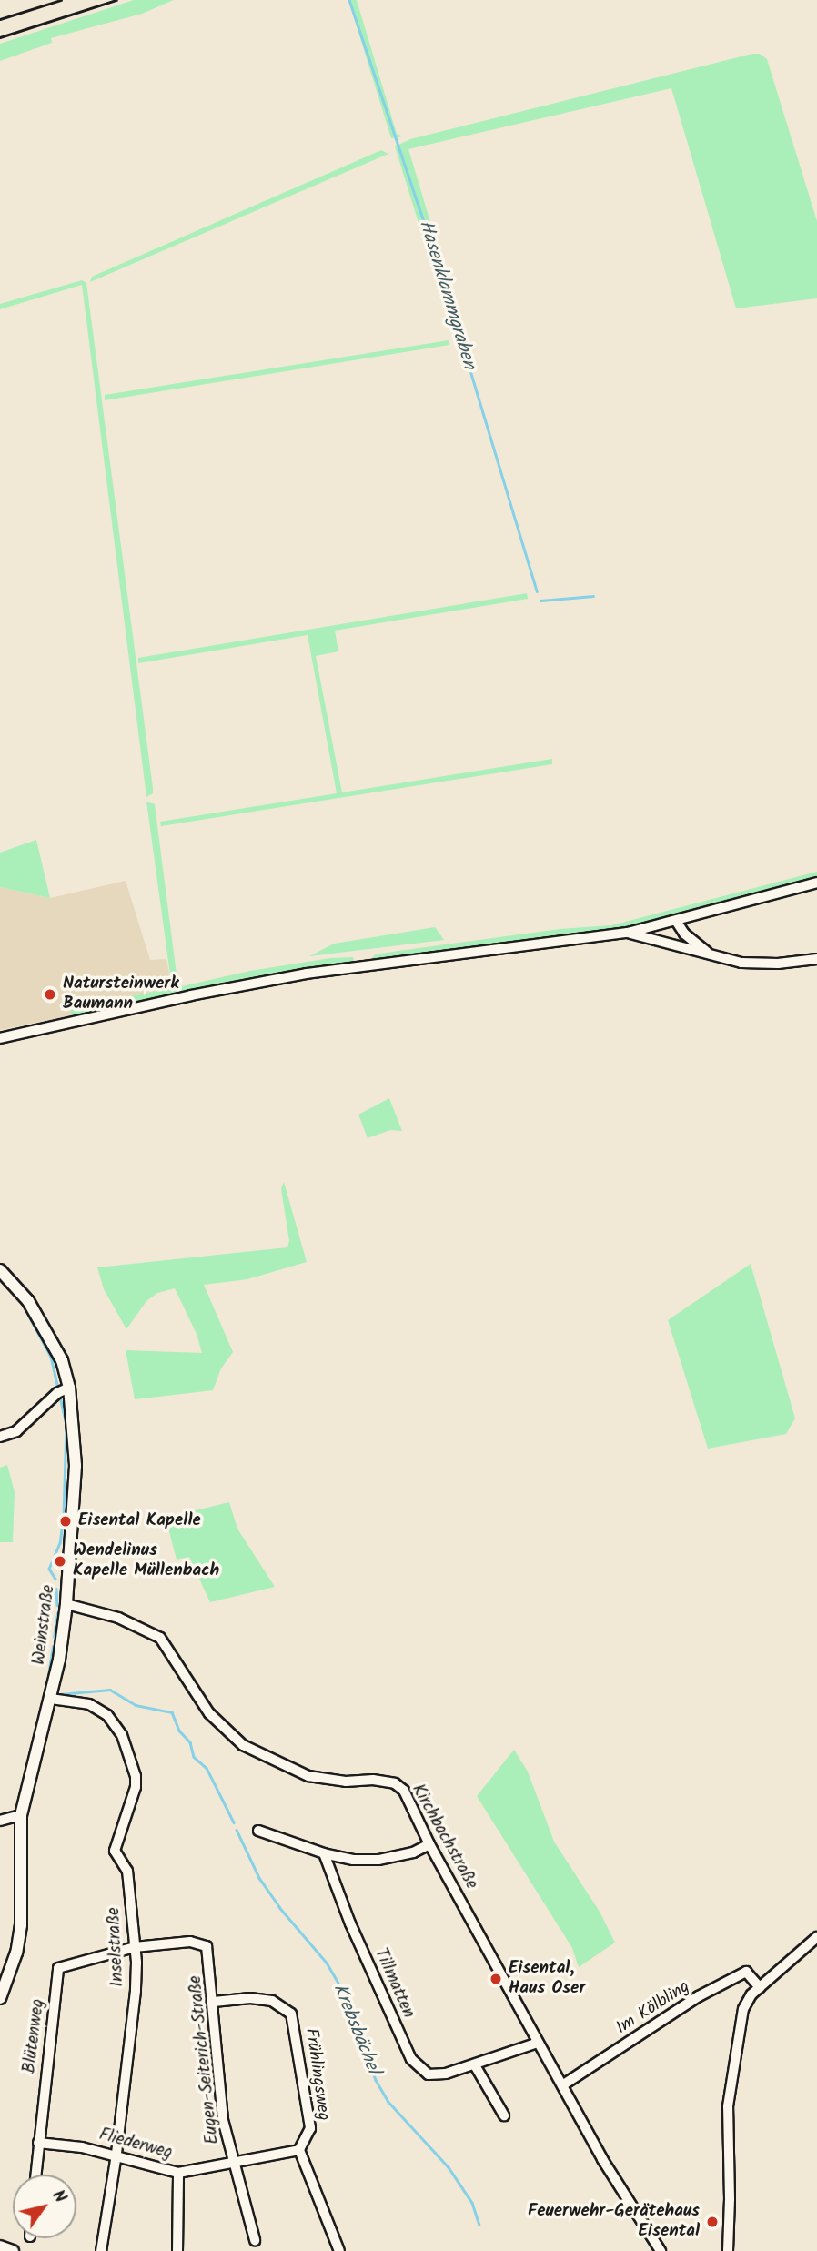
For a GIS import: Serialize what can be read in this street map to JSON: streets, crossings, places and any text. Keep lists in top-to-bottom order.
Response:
{
  "streets": {
    "main road": ["Weinstraße"],
    "street": [
      "Kirchbachstraße",
      "Inselstraße",
      "Tillmatten",
      "Im Kölbling",
      "Blütenweg",
      "Eugen-Seiterich-Straße",
      "Frühlingsweg",
      "Fliederweg"
    ]
  },
  "crossings": [
    ["Weinstraße", "Kirchbachstraße"],
    ["Weinstraße", "Inselstraße"],
    ["Kirchbachstraße", "Tillmatten"],
    ["Kirchbachstraße", "Im Kölbling"],
    ["Inselstraße", "Blütenweg"],
    ["Inselstraße", "Eugen-Seiterich-Straße"],
    ["Inselstraße", "Fliederweg"],
    ["Blütenweg", "Eugen-Seiterich-Straße"],
    ["Blütenweg", "Fliederweg"],
    ["Eugen-Seiterich-Straße", "Frühlingsweg"],
    ["Eugen-Seiterich-Straße", "Fliederweg"],
    ["Frühlingsweg", "Fliederweg"]
  ],
  "water": ["Hasenklammgraben", "Krebsbächel"],
  "places": [
    "Natursteinwerk Baumann",
    "Eisental Kapelle",
    "Wendelinus Kapelle Müllenbach",
    "Eisental, Haus Oser",
    "Feuerwehr-Gerätehaus Eisental"
  ],
  "north": "top right"
}
